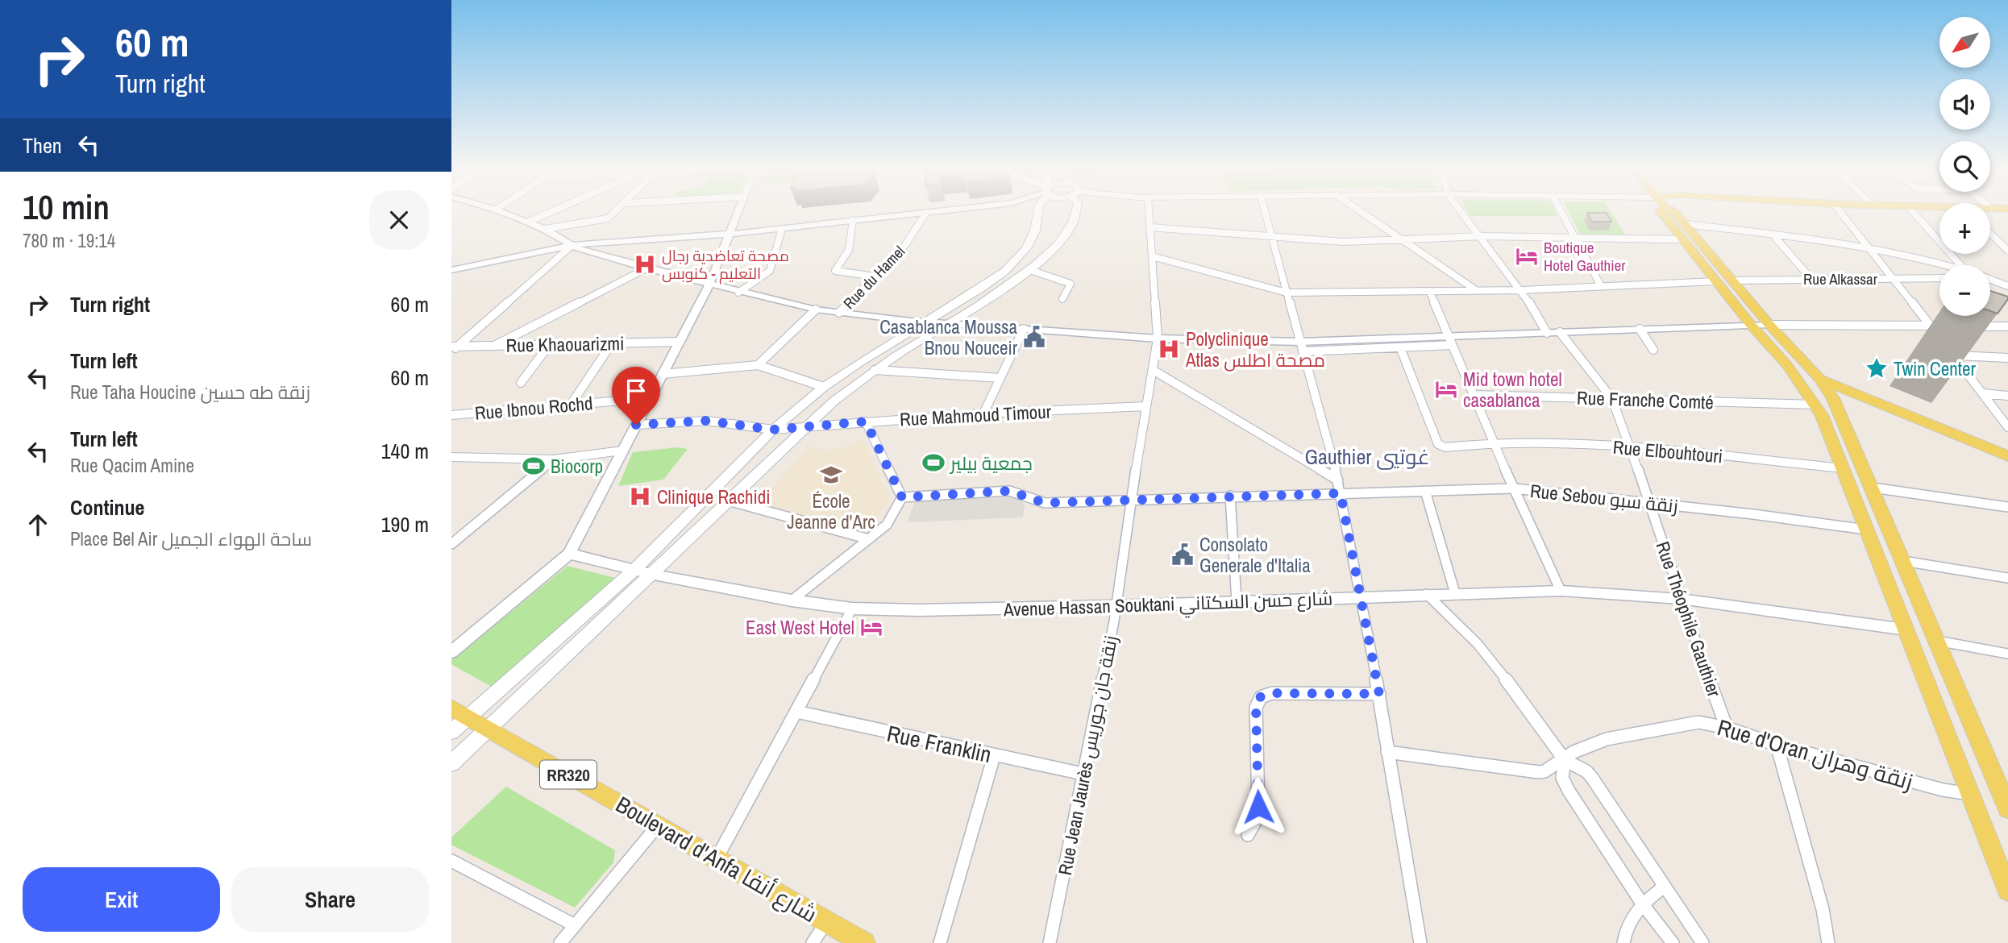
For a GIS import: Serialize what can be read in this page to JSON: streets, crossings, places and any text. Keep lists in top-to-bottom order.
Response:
{
  "streets": {
    "main road": ["RR320", "Boulevard d'Anfa شارع أنفا"],
    "street": [
      "Rue du Hamel",
      "Rue Alkassar",
      "Rue Khaouarizmi",
      "Rue Franche Comté",
      "Rue Ibnou Rochd",
      "Rue Mahmoud Timour",
      "Rue Elbouhtouri",
      "Rue Sebou زنقة سبو",
      "Avenue Hassan Souktani شارع حسن السكتاني",
      "Rue Théophile Gauthier",
      "Rue Franklin",
      "Rue d'Oran زنقة وهران",
      "Rue Jean Jaurès زنقة جان جوريس"
    ]
  },
  "crossings": [
    ["Rue Franche Comté", "Rue Théophile Gauthier"],
    ["Rue Mahmoud Timour", "Rue Jean Jaurès زنقة جان جوريس"],
    ["Rue Elbouhtouri", "Rue Théophile Gauthier"],
    ["Rue Sebou زنقة سبو", "Rue Théophile Gauthier"],
    ["Rue Sebou زنقة سبو", "Rue Jean Jaurès زنقة جان جوريس"],
    ["Avenue Hassan Souktani شارع حسن السكتاني", "Rue Théophile Gauthier"],
    ["Avenue Hassan Souktani شارع حسن السكتاني", "Rue Jean Jaurès زنقة جان جوريس"],
    ["Rue Théophile Gauthier", "Rue d'Oran زنقة وهران"],
    ["Rue Franklin", "Rue Jean Jaurès زنقة جان جوريس"]
  ],
  "districts": ["Gauthier غوتيي"],
  "places": {
    "hotel": ["Boutique Hotel Gauthier", "Mid town hotel casablanca", "East West Hotel"],
    "hospital": ["مصحة تعاضدية رجال التعليم - كنوبس", "Polyclinique Atlas مصحة اطلس", "Clinique Rachidi"],
    "public building": ["Casablanca Moussa Bnou Nouceir", "Consolato Generale d'Italia"],
    "place": ["Twin Center"],
    "sports": ["جمعية بيلير", "Biocorp"],
    "school or university": ["École Jeanne d'Arc"]
  },
  "north": "bottom left",
  "page": {
    "turn": ["60 m", "Turn right"],
    "map_buttons": ["+", "−"],
    "then": "Then",
    "heading": ["10 min", "780 m · 19:14"],
    "list": [
      {
        "name": "Turn right",
        "value": "60 m"
      },
      {
        "name": "Turn left",
        "note": "Rue Taha Houcine زنقة طه حسين",
        "value": "60 m"
      },
      {
        "name": "Turn left",
        "note": "Rue Qacim Amine",
        "value": "140 m"
      },
      {
        "name": "Continue",
        "note": "Place Bel Air ساحة الهواء الجميل",
        "value": "190 m"
      }
    ],
    "buttons": ["Exit", "Share"]
  }
}
